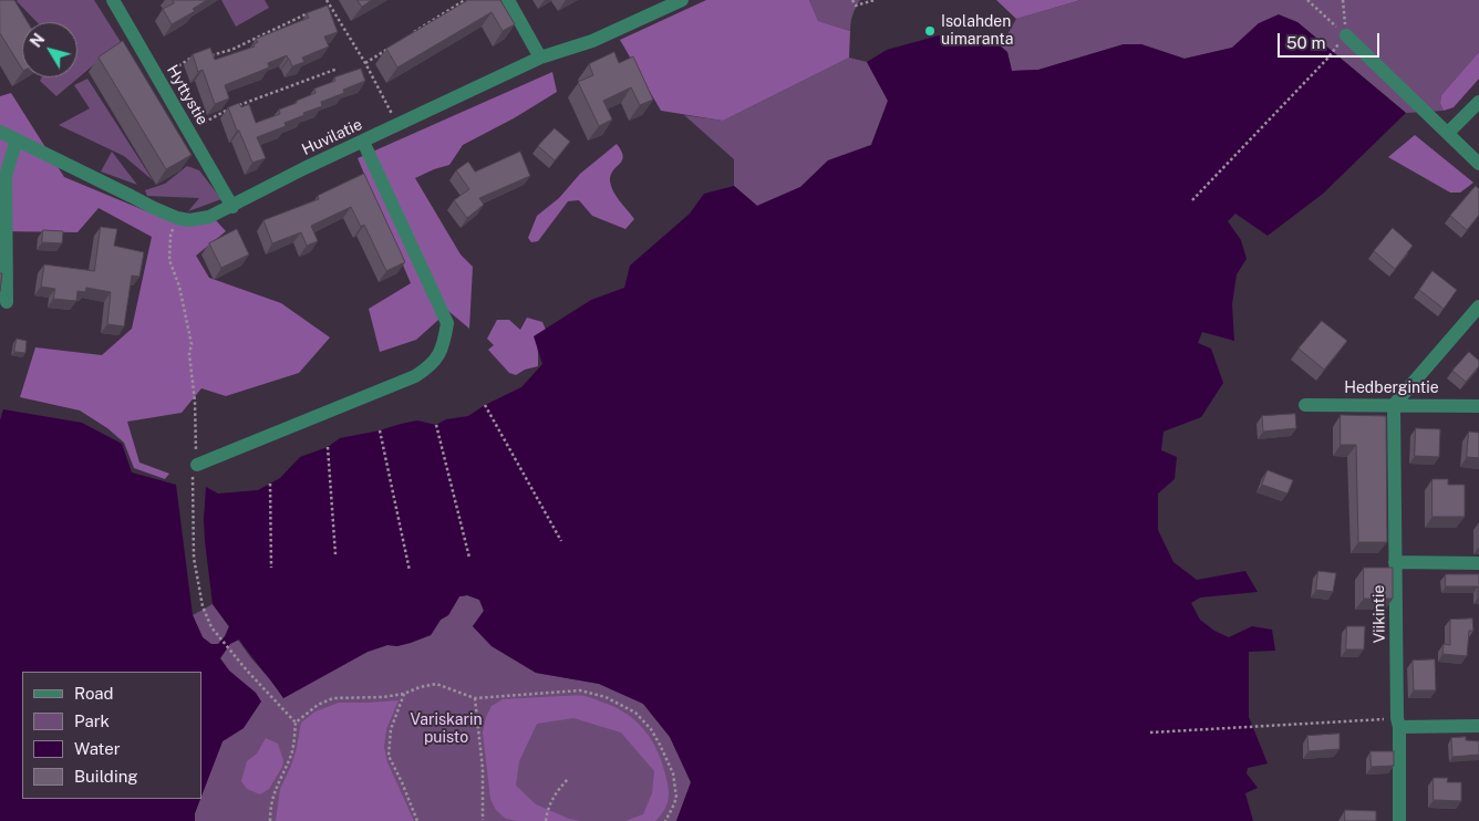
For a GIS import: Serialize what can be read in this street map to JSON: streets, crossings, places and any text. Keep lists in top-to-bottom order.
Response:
{
  "streets": {
    "street": [
      "Hyttystie",
      "Huvilatie",
      "Hedbergintie",
      "Viikintie"
    ]
  },
  "crossings": [
    ["Hyttystie", "Huvilatie"],
    ["Hedbergintie", "Viikintie"]
  ],
  "parks": ["Variskarin puisto"],
  "places": ["Isolahden uimaranta"],
  "legend": [
    "Road",
    "Park",
    "Water",
    "Building"
  ],
  "scale_bar": "50 m",
  "north": "top left"
}
